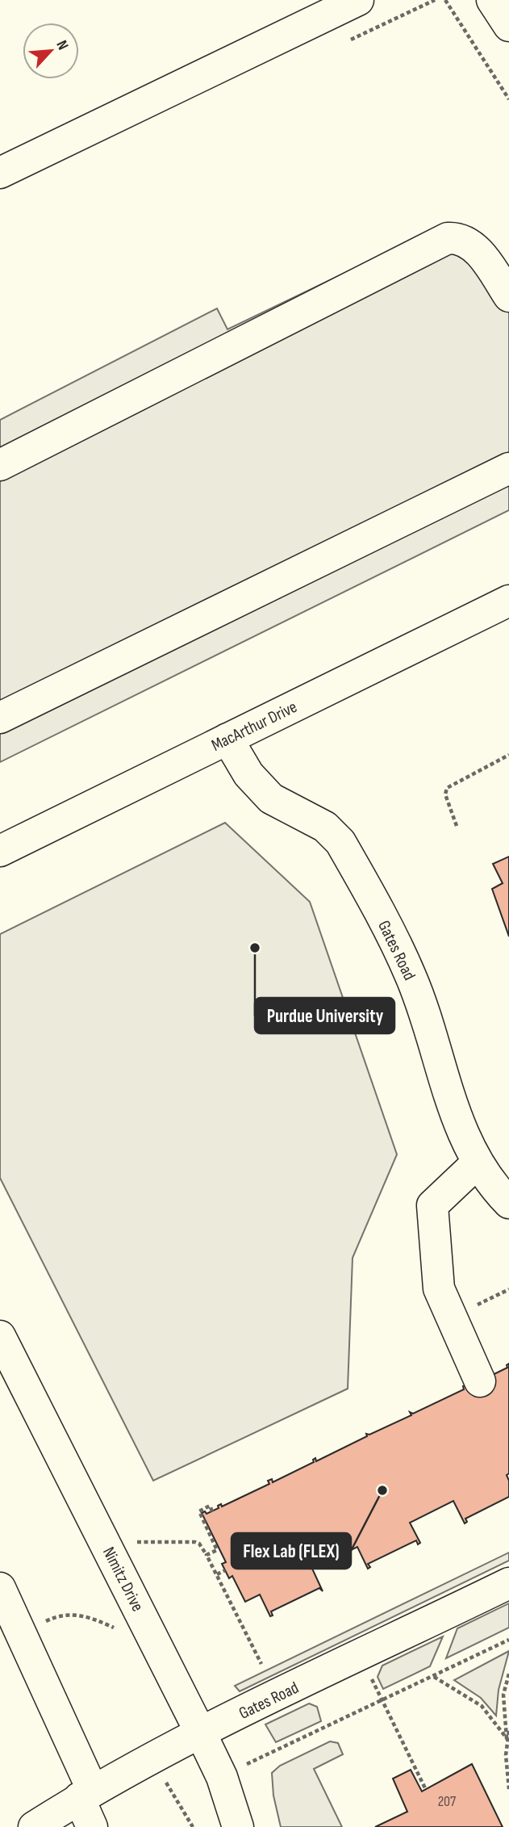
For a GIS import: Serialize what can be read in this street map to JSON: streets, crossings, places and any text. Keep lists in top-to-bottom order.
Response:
{
  "streets": {
    "street": ["MacArthur Drive", "Gates Road", "Nimitz Drive"]
  },
  "crossings": [
    ["MacArthur Drive", "Gates Road"],
    ["Gates Road", "Nimitz Drive"]
  ],
  "places": ["Purdue University", "Flex Lab (FLEX)"],
  "house_numbers": ["207"],
  "north": "top right"
}
